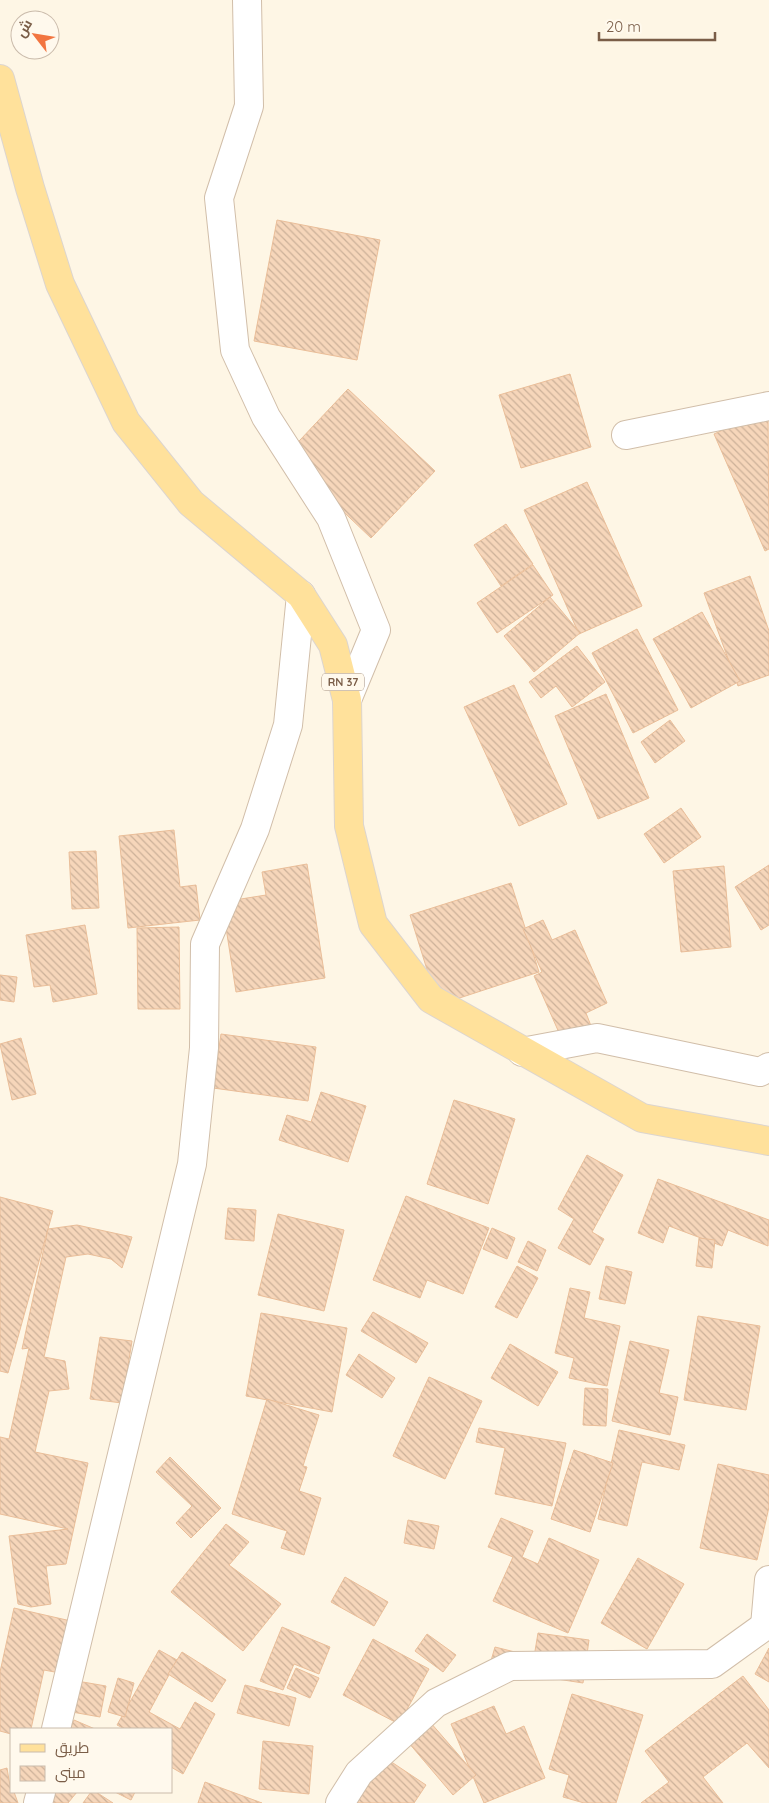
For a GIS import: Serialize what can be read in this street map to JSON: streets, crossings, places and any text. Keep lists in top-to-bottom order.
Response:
{
  "streets": {
    "main road": ["RN 37"]
  },
  "legend": ["طريق", "مبنى"],
  "scale_bar": "20 m",
  "north": "top left"
}
